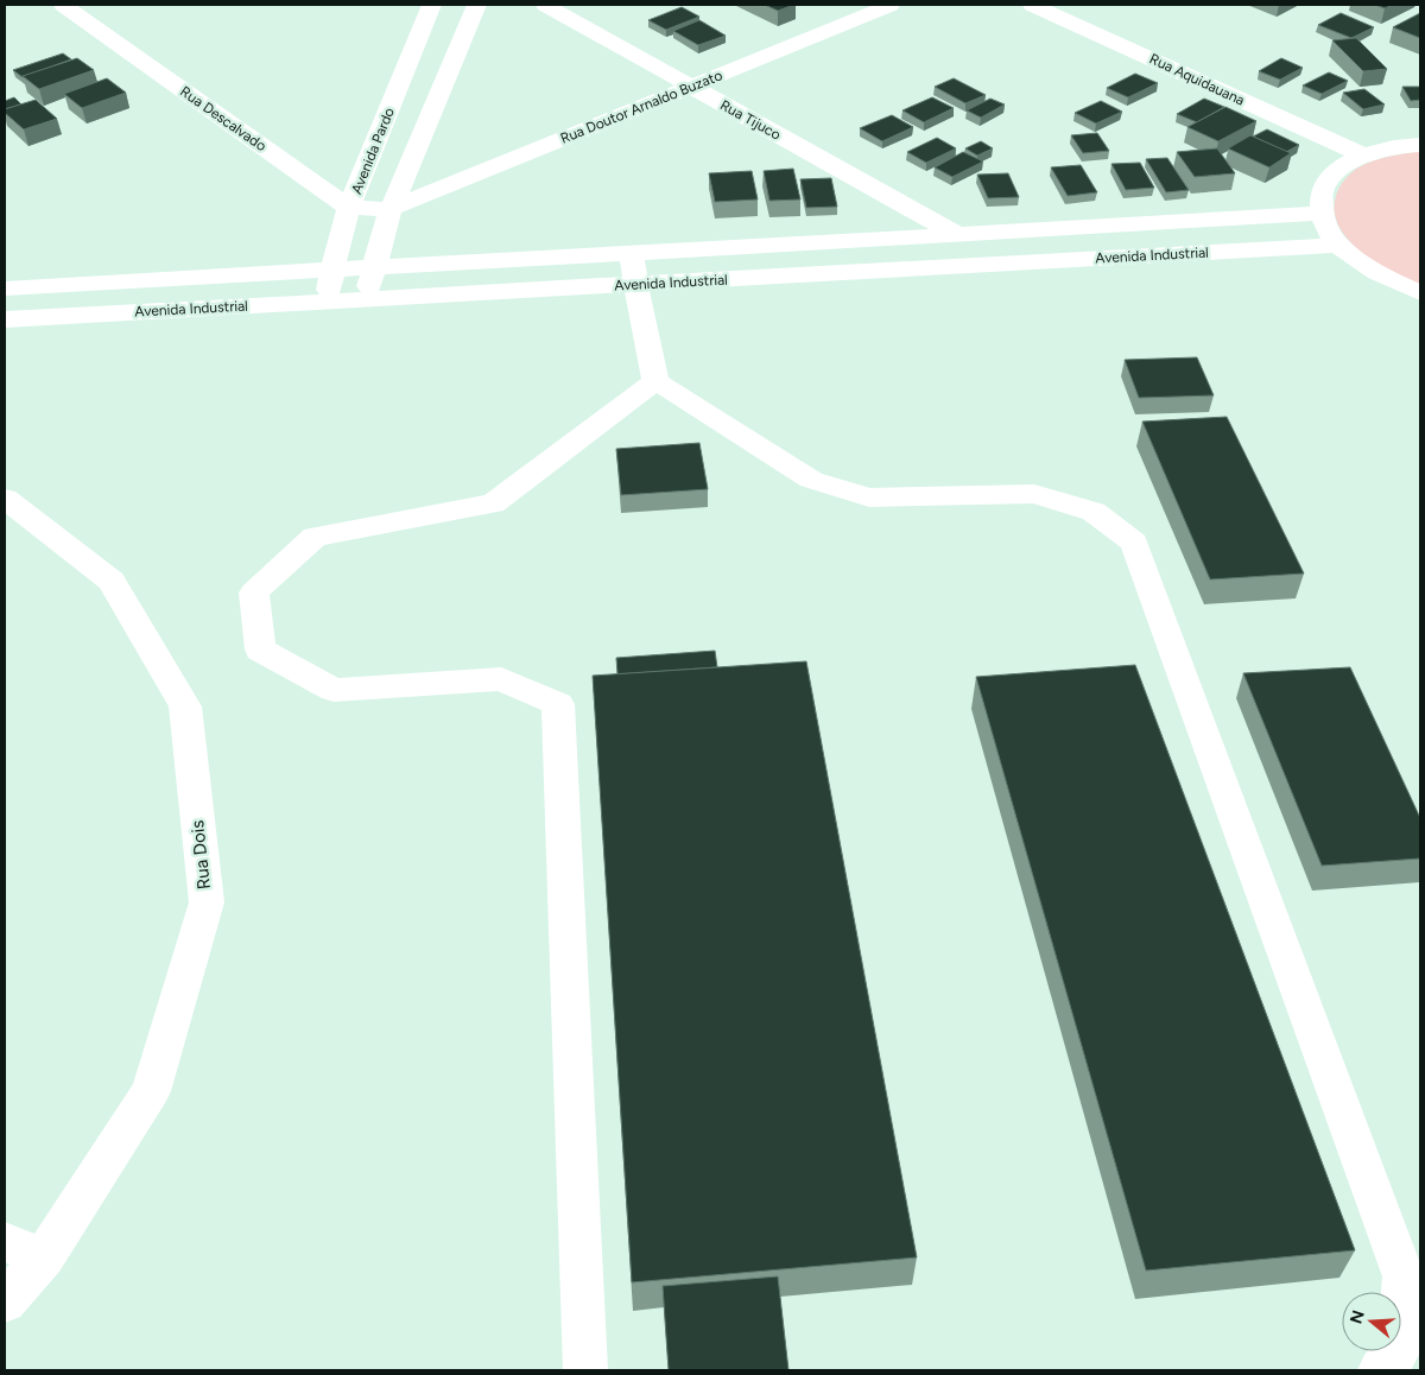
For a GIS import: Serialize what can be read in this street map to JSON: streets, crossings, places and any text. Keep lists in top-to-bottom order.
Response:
{
  "streets": {
    "street": [
      "Rua Aquidauana",
      "Rua Doutor Arnaldo Buzato",
      "Rua Descalvado",
      "Rua Tijuco",
      "Avenida Pardo",
      "Avenida Industrial",
      "Rua Dois"
    ]
  },
  "crossings": [
    ["Rua Doutor Arnaldo Buzato", "Rua Tijuco"],
    ["Rua Descalvado", "Avenida Pardo"],
    ["Rua Tijuco", "Avenida Industrial"],
    ["Avenida Pardo", "Avenida Industrial"]
  ],
  "north": "left"
}
